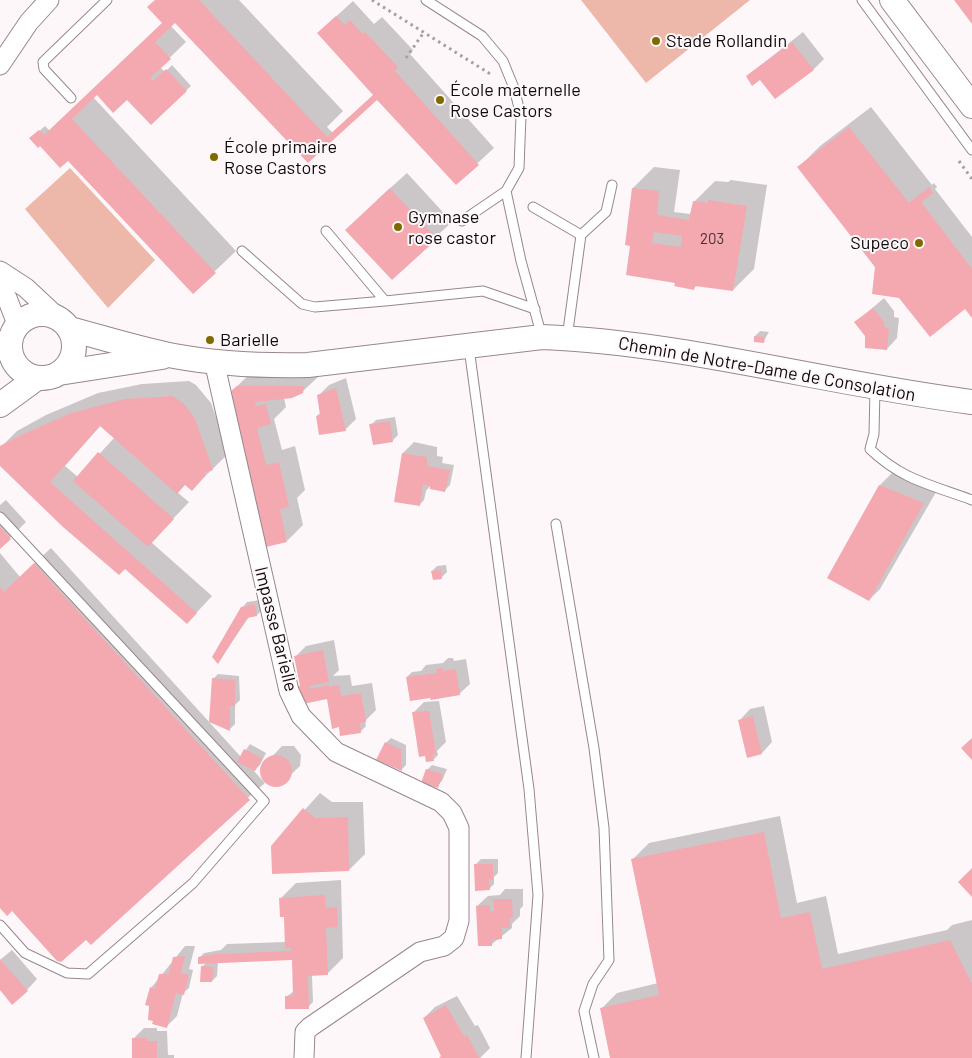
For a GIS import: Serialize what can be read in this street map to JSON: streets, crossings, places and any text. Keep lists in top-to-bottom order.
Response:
{
  "streets": {
    "street": ["Chemin de Notre-Dame de Consolation", "Impasse Barielle"]
  },
  "crossings": [
    ["Chemin de Notre-Dame de Consolation", "Impasse Barielle"]
  ],
  "places": [
    "Stade Rollandin",
    "École maternelle Rose Castors",
    "École primaire Rose Castors",
    "Gymnase rose castor",
    "Supeco",
    "Barielle"
  ],
  "house_numbers": ["203"]
}
